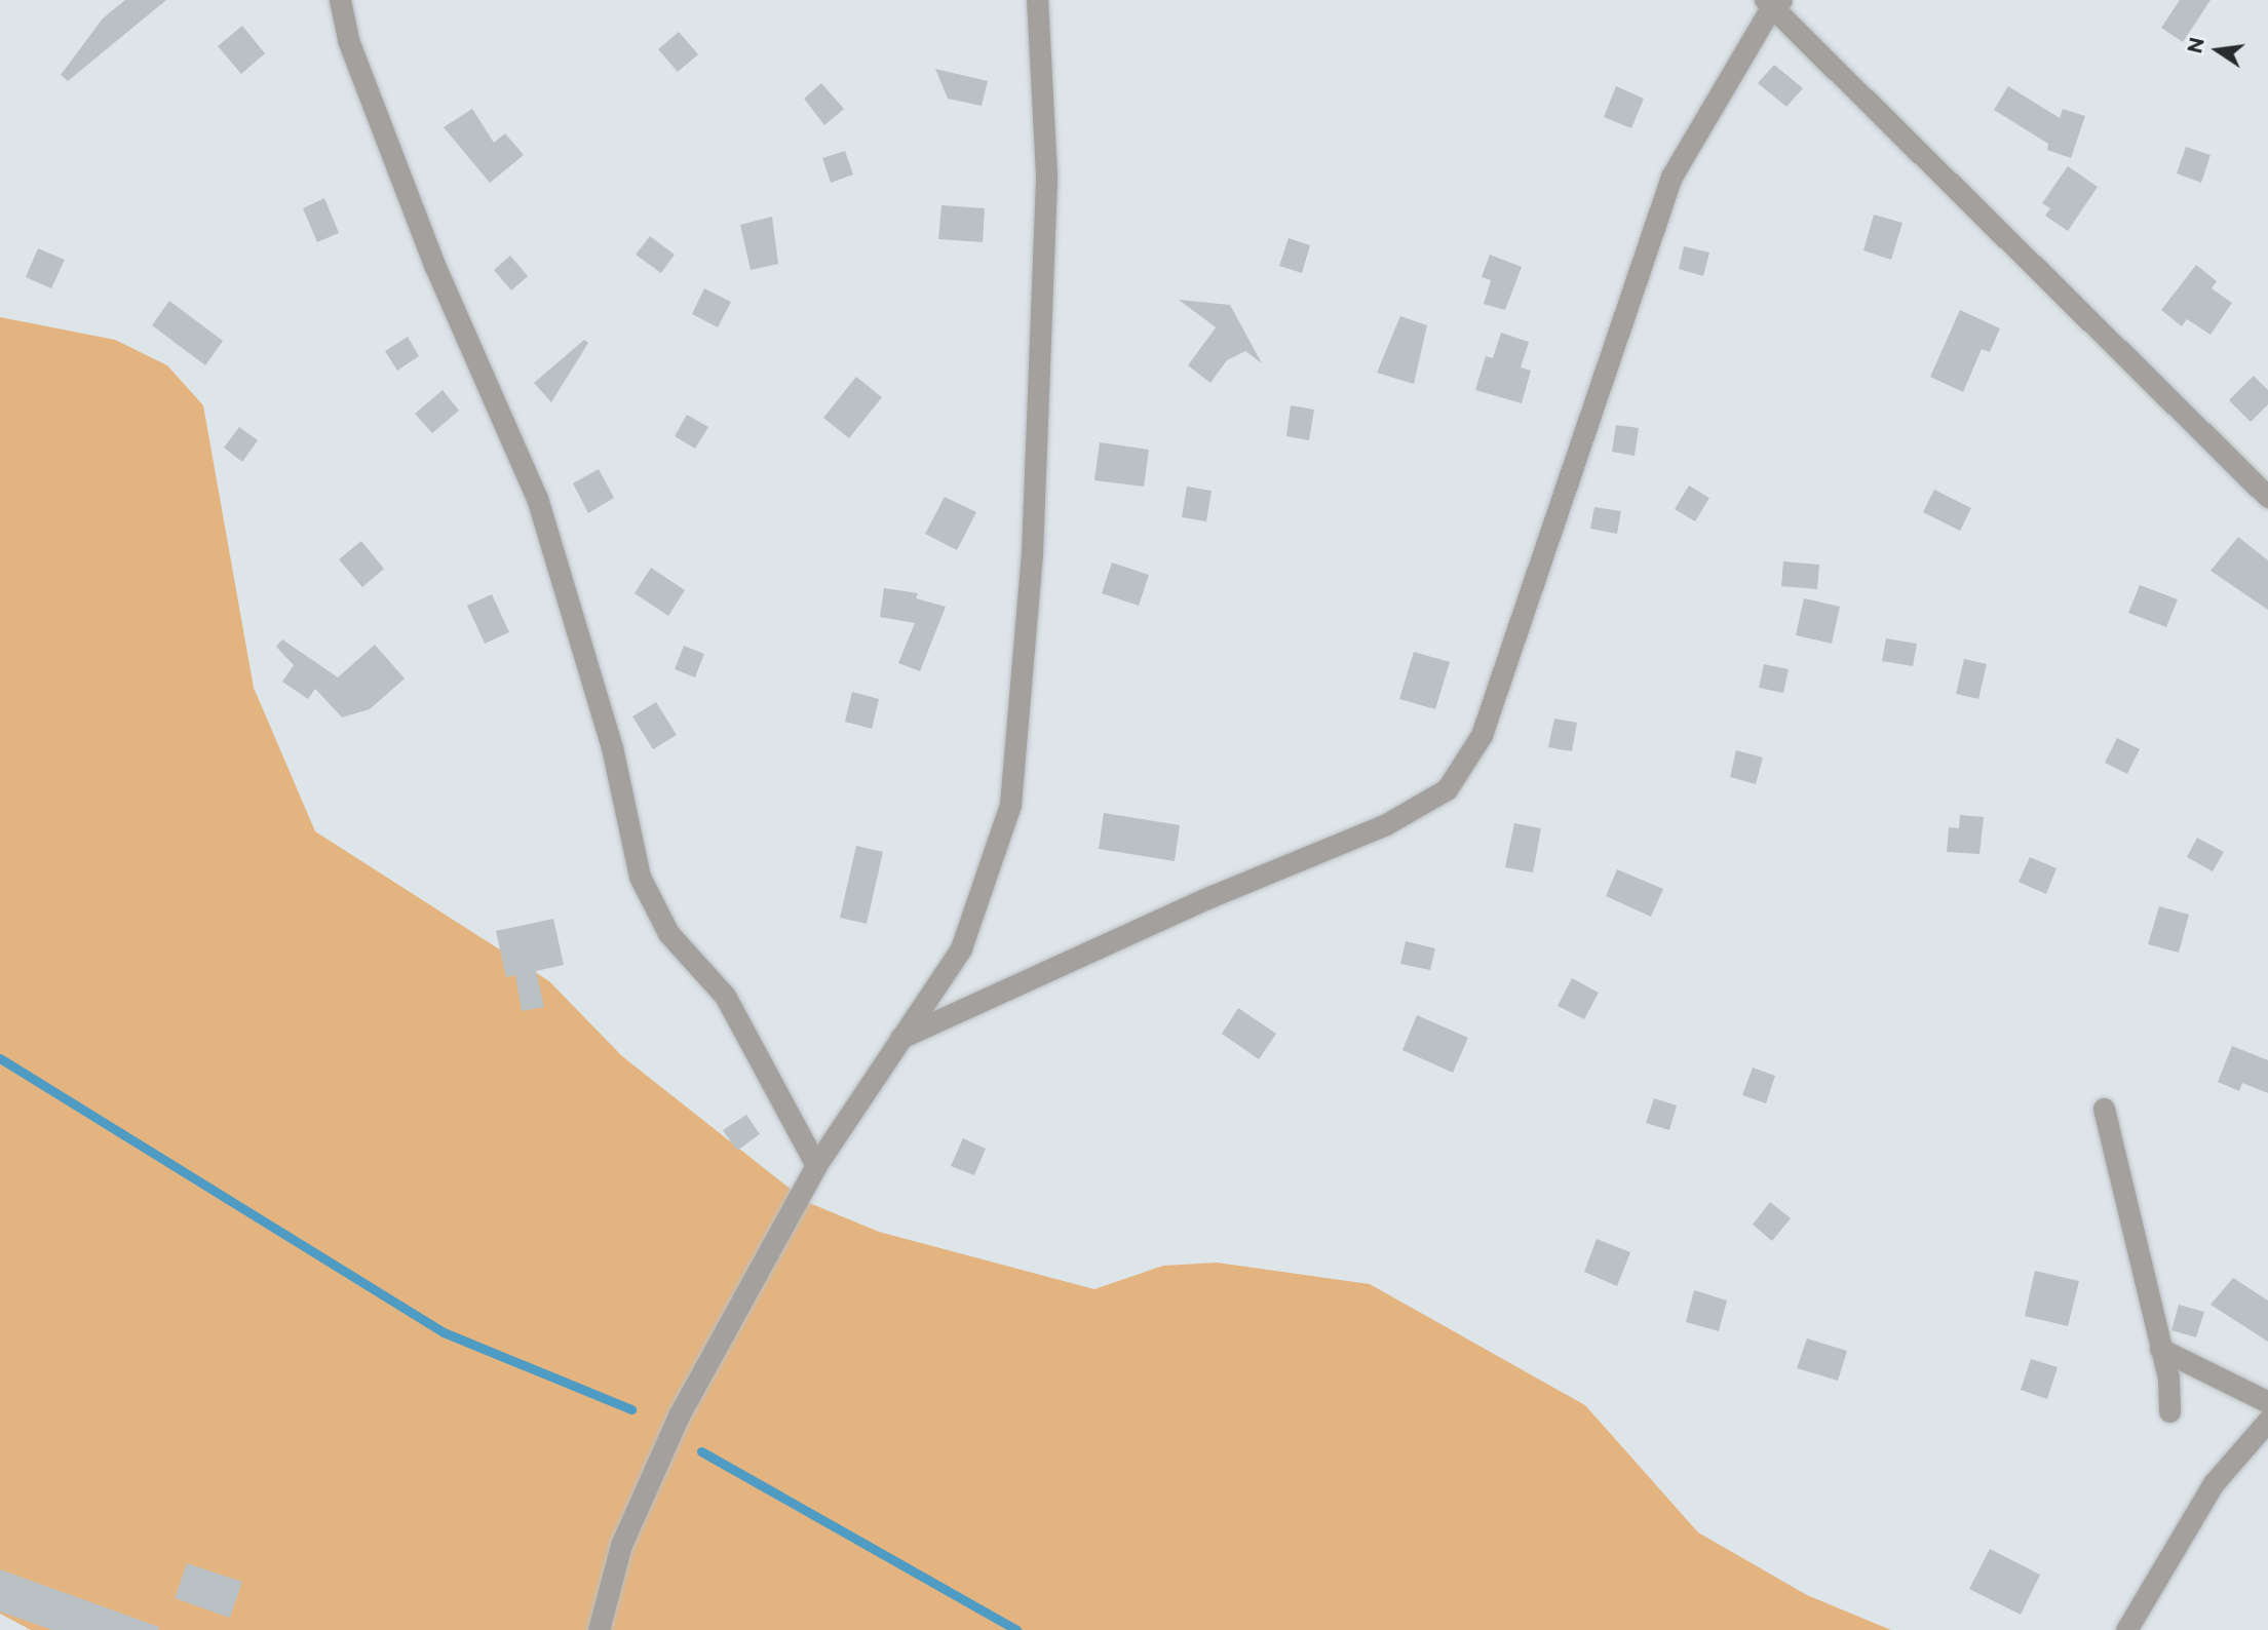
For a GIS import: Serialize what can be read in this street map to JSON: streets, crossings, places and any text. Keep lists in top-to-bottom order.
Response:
{
  "north": "left"
}
